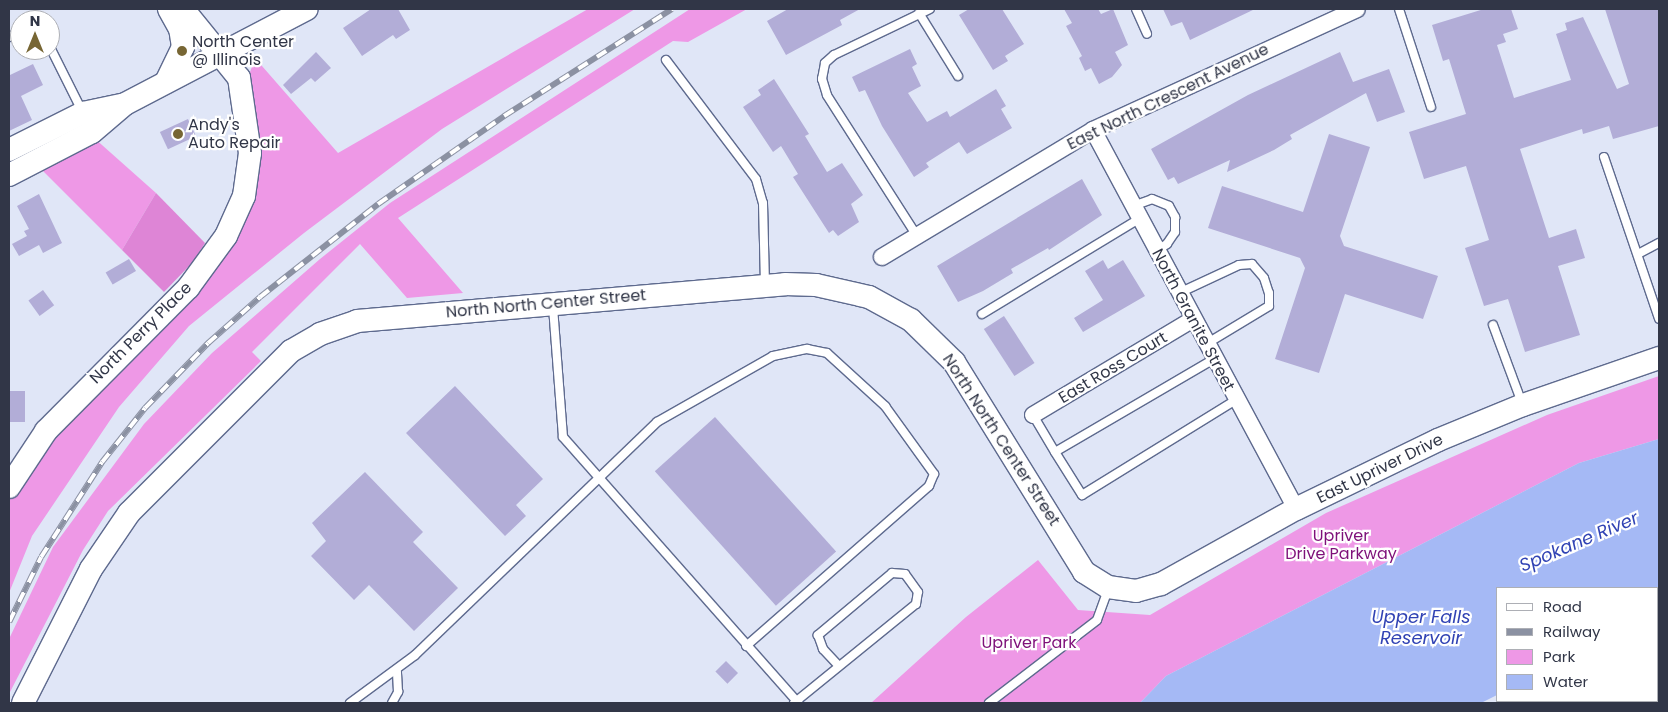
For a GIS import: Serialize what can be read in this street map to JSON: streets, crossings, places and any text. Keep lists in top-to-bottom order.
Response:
{
  "streets": {
    "street": [
      "East North Crescent Avenue",
      "North North Center Street",
      "North Granite Street",
      "North Perry Place",
      "East Ross Court",
      "East Upriver Drive"
    ]
  },
  "crossings": [
    ["East North Crescent Avenue", "North Granite Street"],
    ["North North Center Street", "East Upriver Drive"],
    ["North Granite Street", "East Ross Court"],
    ["North Granite Street", "East Upriver Drive"]
  ],
  "water": ["Spokane River", "Upper Falls Reservoir"],
  "parks": ["Upriver Drive Parkway", "Upriver Park"],
  "places": ["North Center @ Illinois", "Andy's Auto Repair"],
  "legend": [
    "Road",
    "Railway",
    "Park",
    "Water"
  ],
  "north": "top"
}
